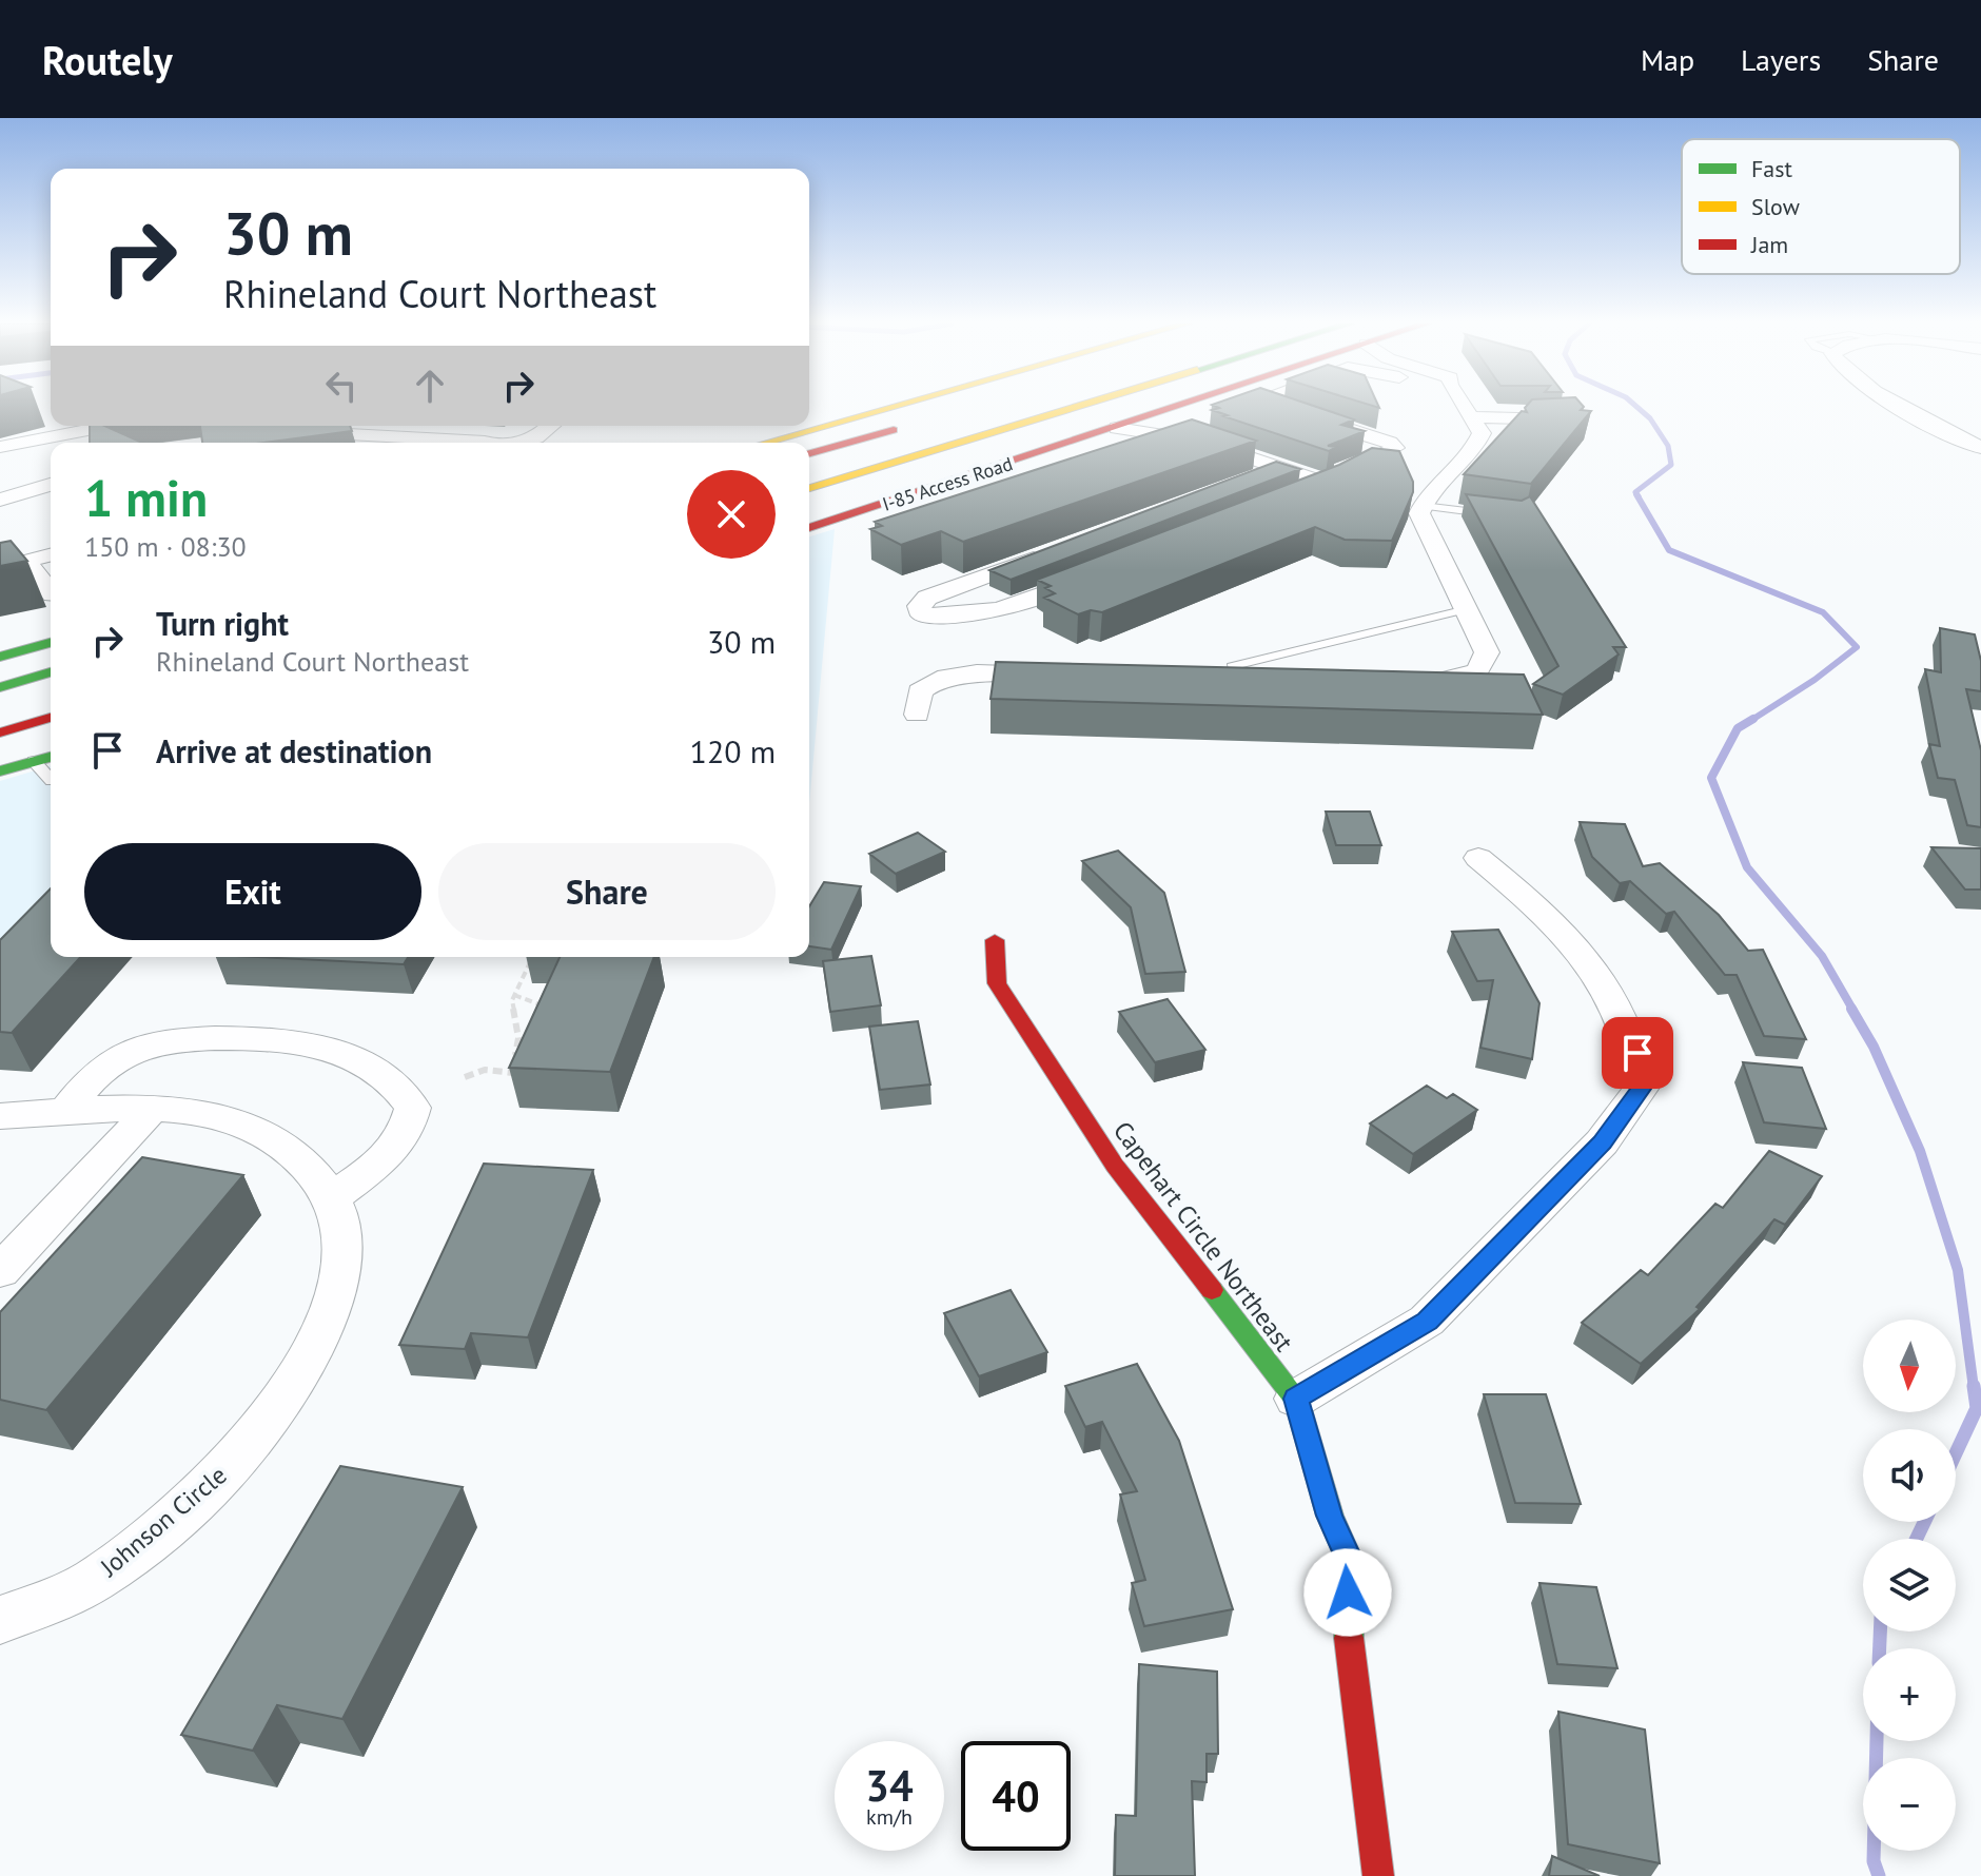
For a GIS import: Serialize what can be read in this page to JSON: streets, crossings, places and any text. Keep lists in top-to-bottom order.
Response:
{
  "streets": {
    "main road": ["I-85 Access Road", "Capehart Circle Northeast"],
    "street": ["Johnson Circle"]
  },
  "legend": ["Fast", "Slow", "Jam"],
  "north": "bottom",
  "page": {
    "header": "Routely",
    "nav": ["Map", "Layers", "Share"],
    "turn": ["30 m", "Rhineland Court Northeast"],
    "heading": ["1 min", "150 m · 08:30"],
    "list": [
      {
        "name": "Turn right",
        "note": "Rhineland Court Northeast",
        "value": "30 m"
      },
      {
        "name": "Arrive at destination",
        "value": "120 m"
      }
    ],
    "buttons": ["Exit", "Share"],
    "map_buttons": ["+", "−"],
    "speed": "34 km/h",
    "limit": "40"
  }
}
